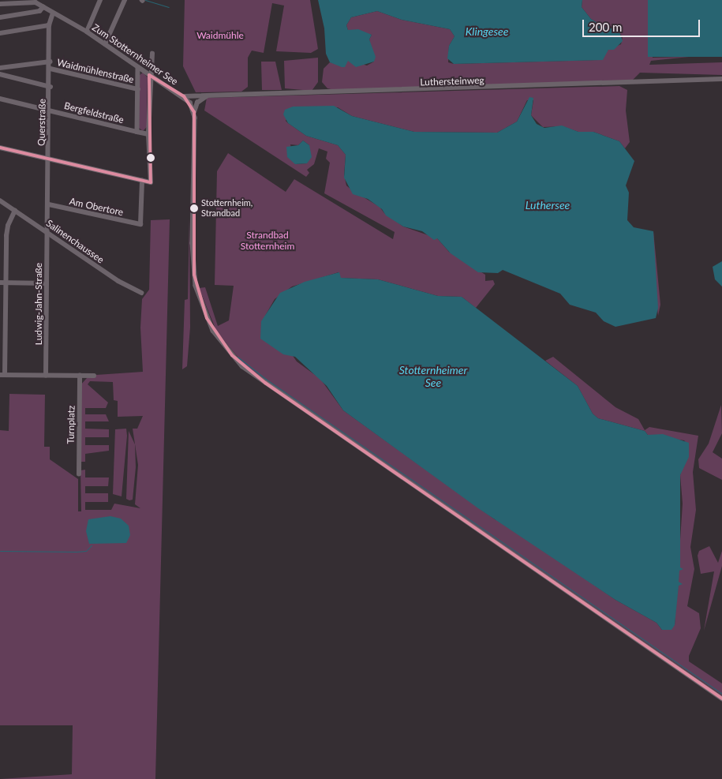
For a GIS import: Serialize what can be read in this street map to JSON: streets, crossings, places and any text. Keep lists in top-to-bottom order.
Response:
{
  "streets": {
    "street": [
      "Zum Stotternheimer See",
      "Waidmühlenstraße",
      "Luthersteinweg",
      "Bergfeldstraße",
      "Querstraße",
      "Am Obertore",
      "Salinenchaussee",
      "Ludwig-Jahn-Straße",
      "Turnplatz"
    ]
  },
  "crossings": [
    ["Zum Stotternheimer See", "Luthersteinweg"],
    ["Zum Stotternheimer See", "Querstraße"],
    ["Waidmühlenstraße", "Querstraße"],
    ["Bergfeldstraße", "Querstraße"],
    ["Querstraße", "Am Obertore"],
    ["Querstraße", "Salinenchaussee"],
    ["Querstraße", "Ludwig-Jahn-Straße"],
    ["Salinenchaussee", "Ludwig-Jahn-Straße"]
  ],
  "water": ["Klingesee", "Luthersee", "Stotternheimer See"],
  "parks": ["Waidmühle", "Strandbad Stotternheim"],
  "places": ["Stotternheim, Strandbad"],
  "scale_bar": "200 m"
}
